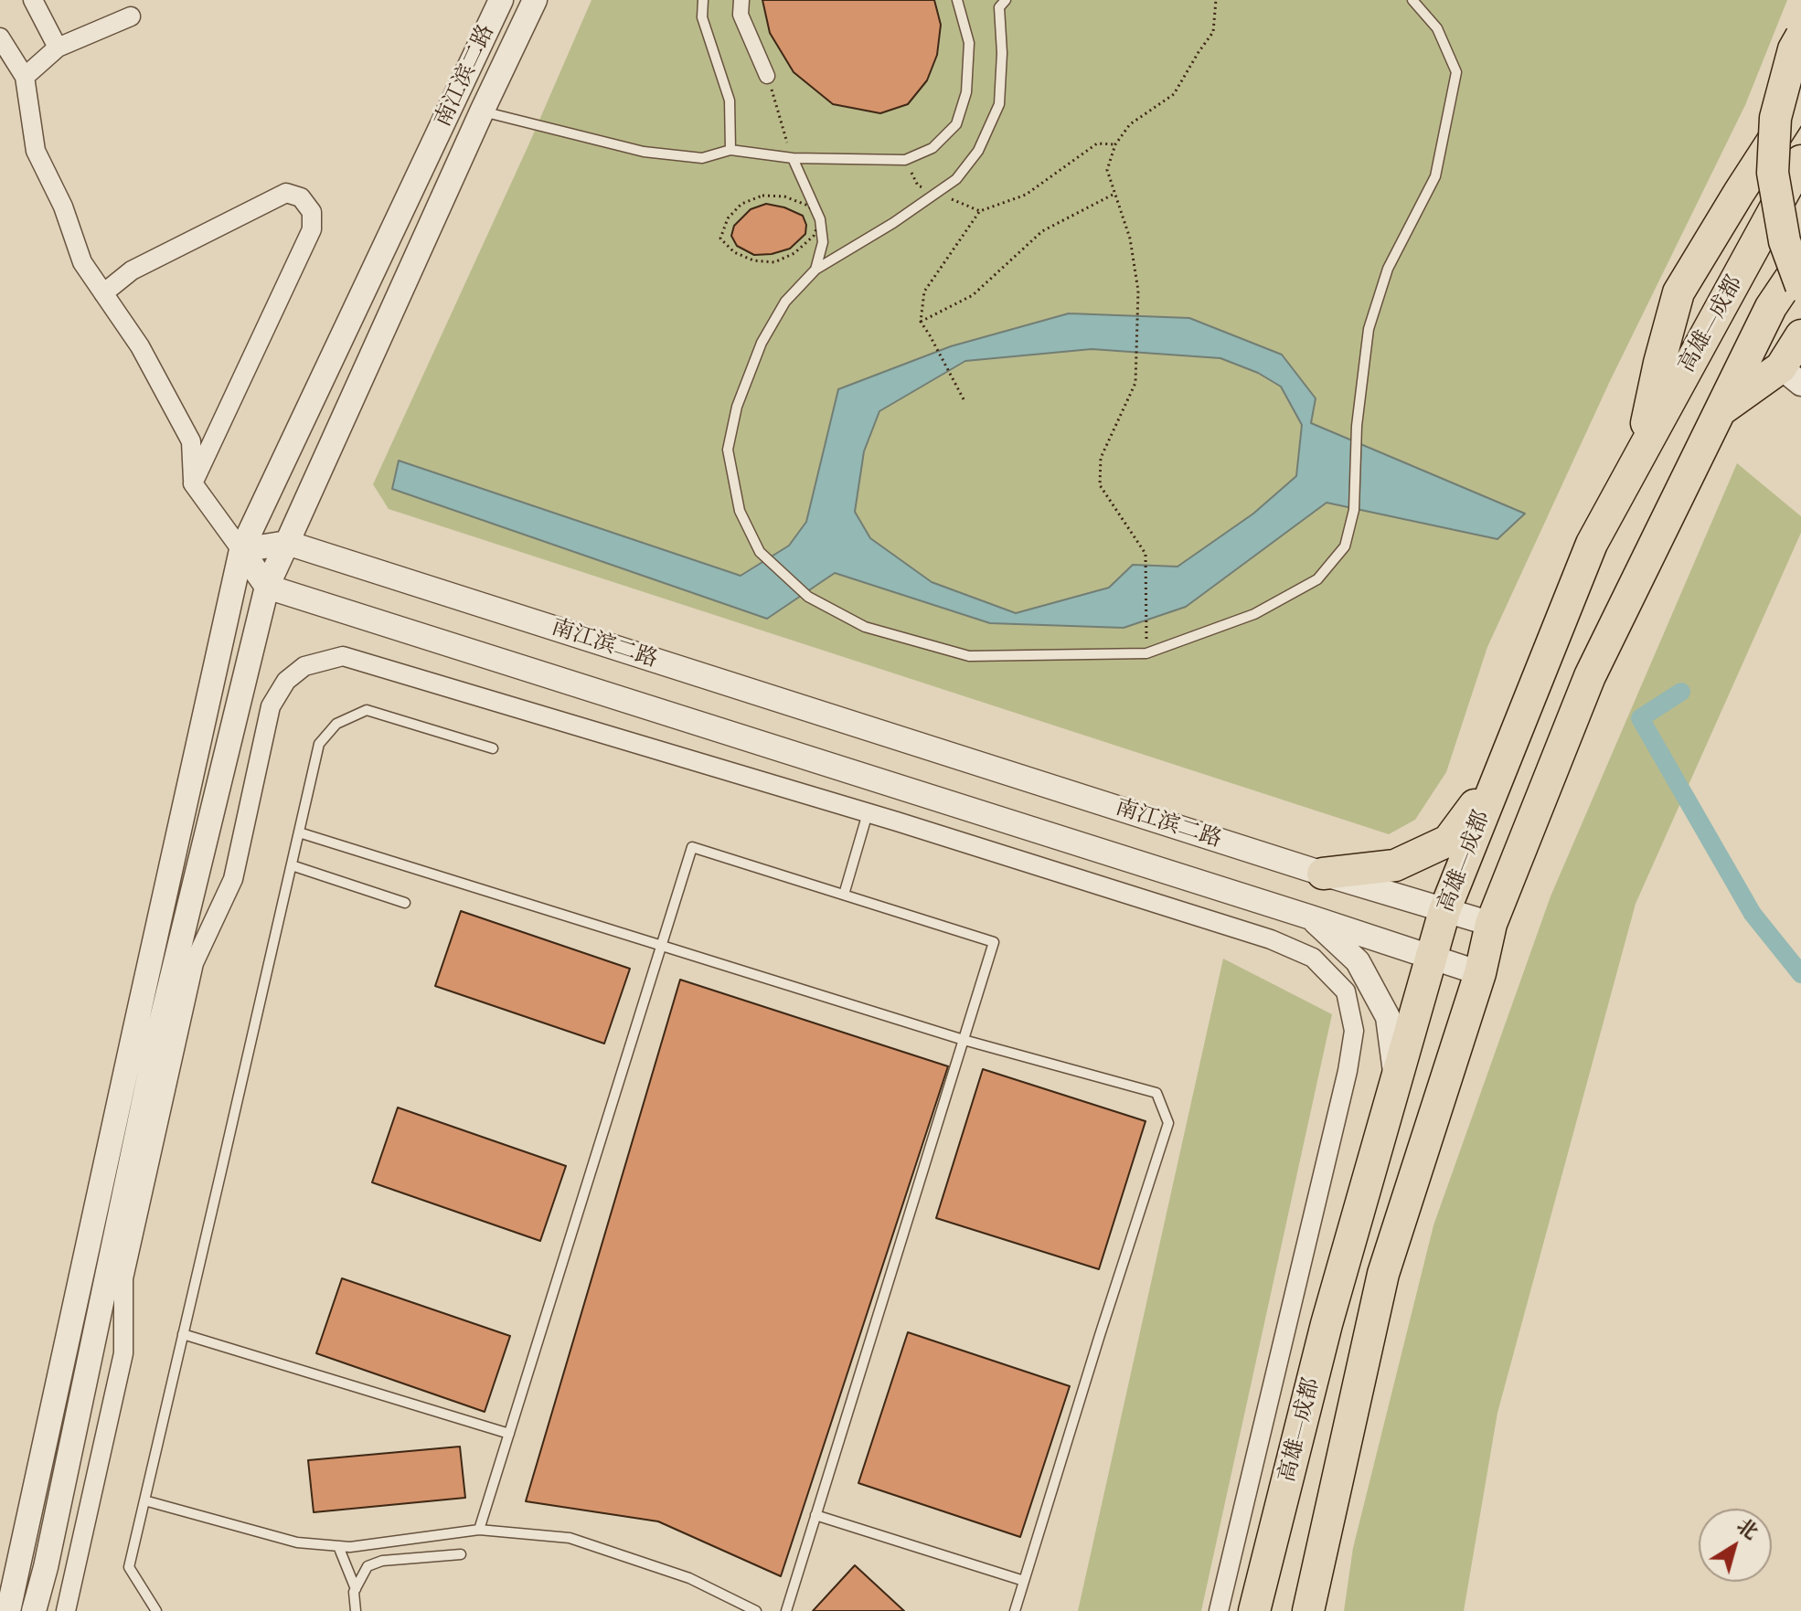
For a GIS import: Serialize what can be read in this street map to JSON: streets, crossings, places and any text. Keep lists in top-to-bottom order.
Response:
{
  "streets": {
    "highway": ["高雄—成都"],
    "street": ["南江滨二路"]
  },
  "crossings": [
    ["南江滨二路", "高雄—成都"]
  ],
  "north": "top right"
}
